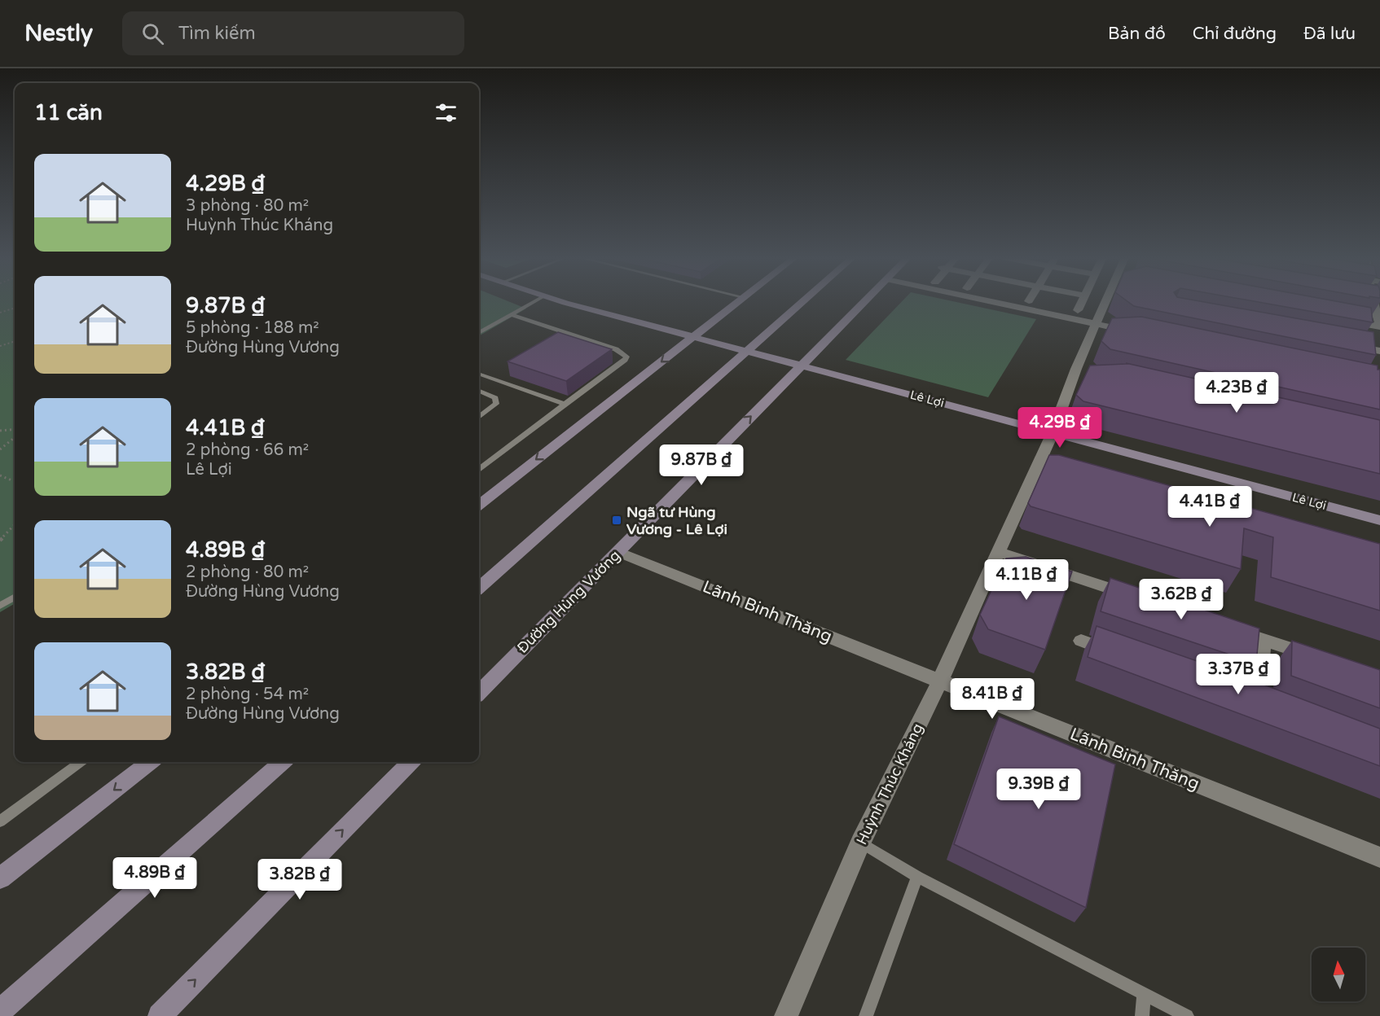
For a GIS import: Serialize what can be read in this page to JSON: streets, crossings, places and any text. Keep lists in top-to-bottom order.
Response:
{
  "streets": {
    "main road": ["Lê Lợi", "Đường Hùng Vương"],
    "street": ["Lãnh Binh Thăng", "Huỳnh Thúc Kháng"]
  },
  "crossings": [
    ["Lê Lợi", "Đường Hùng Vương"],
    ["Lê Lợi", "Huỳnh Thúc Kháng"],
    ["Đường Hùng Vương", "Lãnh Binh Thăng"],
    ["Lãnh Binh Thăng", "Huỳnh Thúc Kháng"]
  ],
  "places": {
    "transit": ["Ngã tư Hùng Vương - Lê Lợi"]
  },
  "north": "top",
  "page": {
    "header": "Nestly",
    "search": "Tìm kiếm",
    "nav": ["Bản đồ", "Chỉ đường", "Đã lưu"],
    "heading": "11 căn",
    "list": [
      {
        "name": "4.29B ₫",
        "note": "3 phòng · 80 m² · Huỳnh Thúc Kháng"
      },
      {
        "name": "9.87B ₫",
        "note": "5 phòng · 188 m² · Đường Hùng Vương"
      },
      {
        "name": "4.41B ₫",
        "note": "2 phòng · 66 m² · Lê Lợi"
      },
      {
        "name": "4.89B ₫",
        "note": "2 phòng · 80 m² · Đường Hùng Vương"
      },
      {
        "name": "3.82B ₫",
        "note": "2 phòng · 54 m² · Đường Hùng Vương"
      }
    ],
    "price": [
      "4.23B ₫",
      "4.29B ₫",
      "9.87B ₫",
      "4.41B ₫",
      "4.11B ₫",
      "3.62B ₫",
      "3.37B ₫",
      "8.41B ₫",
      "9.39B ₫",
      "4.89B ₫",
      "3.82B ₫"
    ]
  }
}
